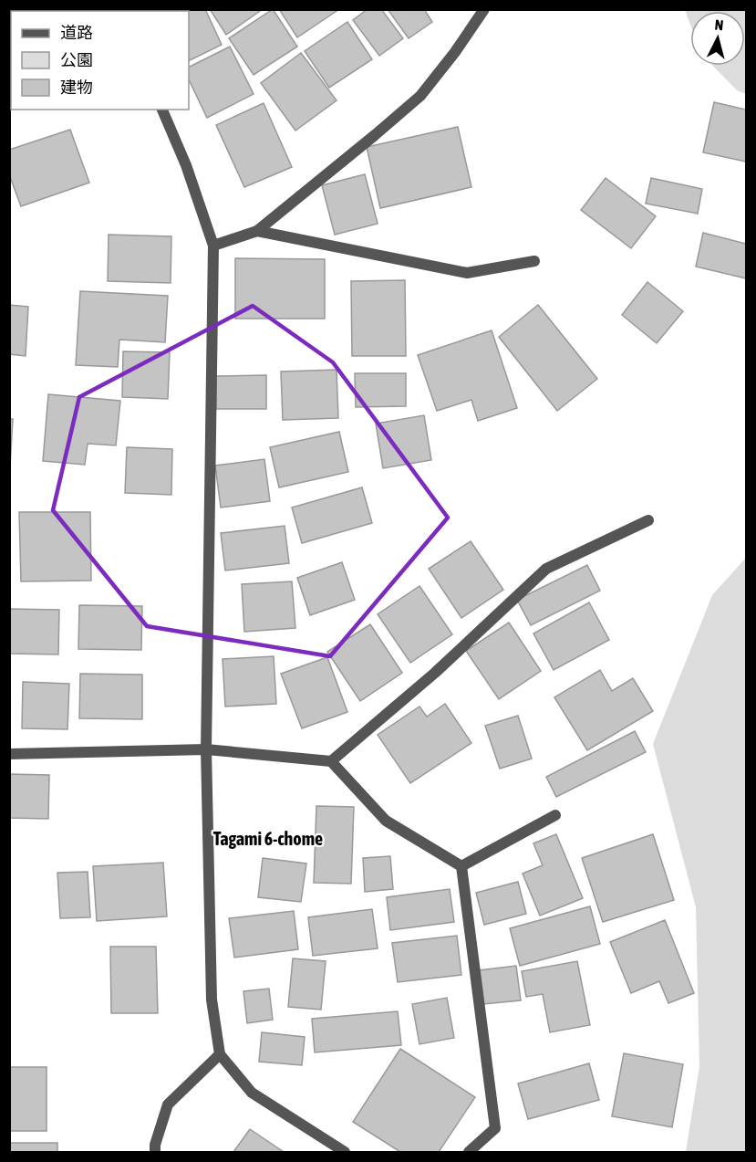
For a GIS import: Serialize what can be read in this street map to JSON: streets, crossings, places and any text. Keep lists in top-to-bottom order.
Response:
{
  "districts": ["Tagami 6-chome"],
  "legend": ["道路", "公園", "建物"],
  "north": "top"
}
